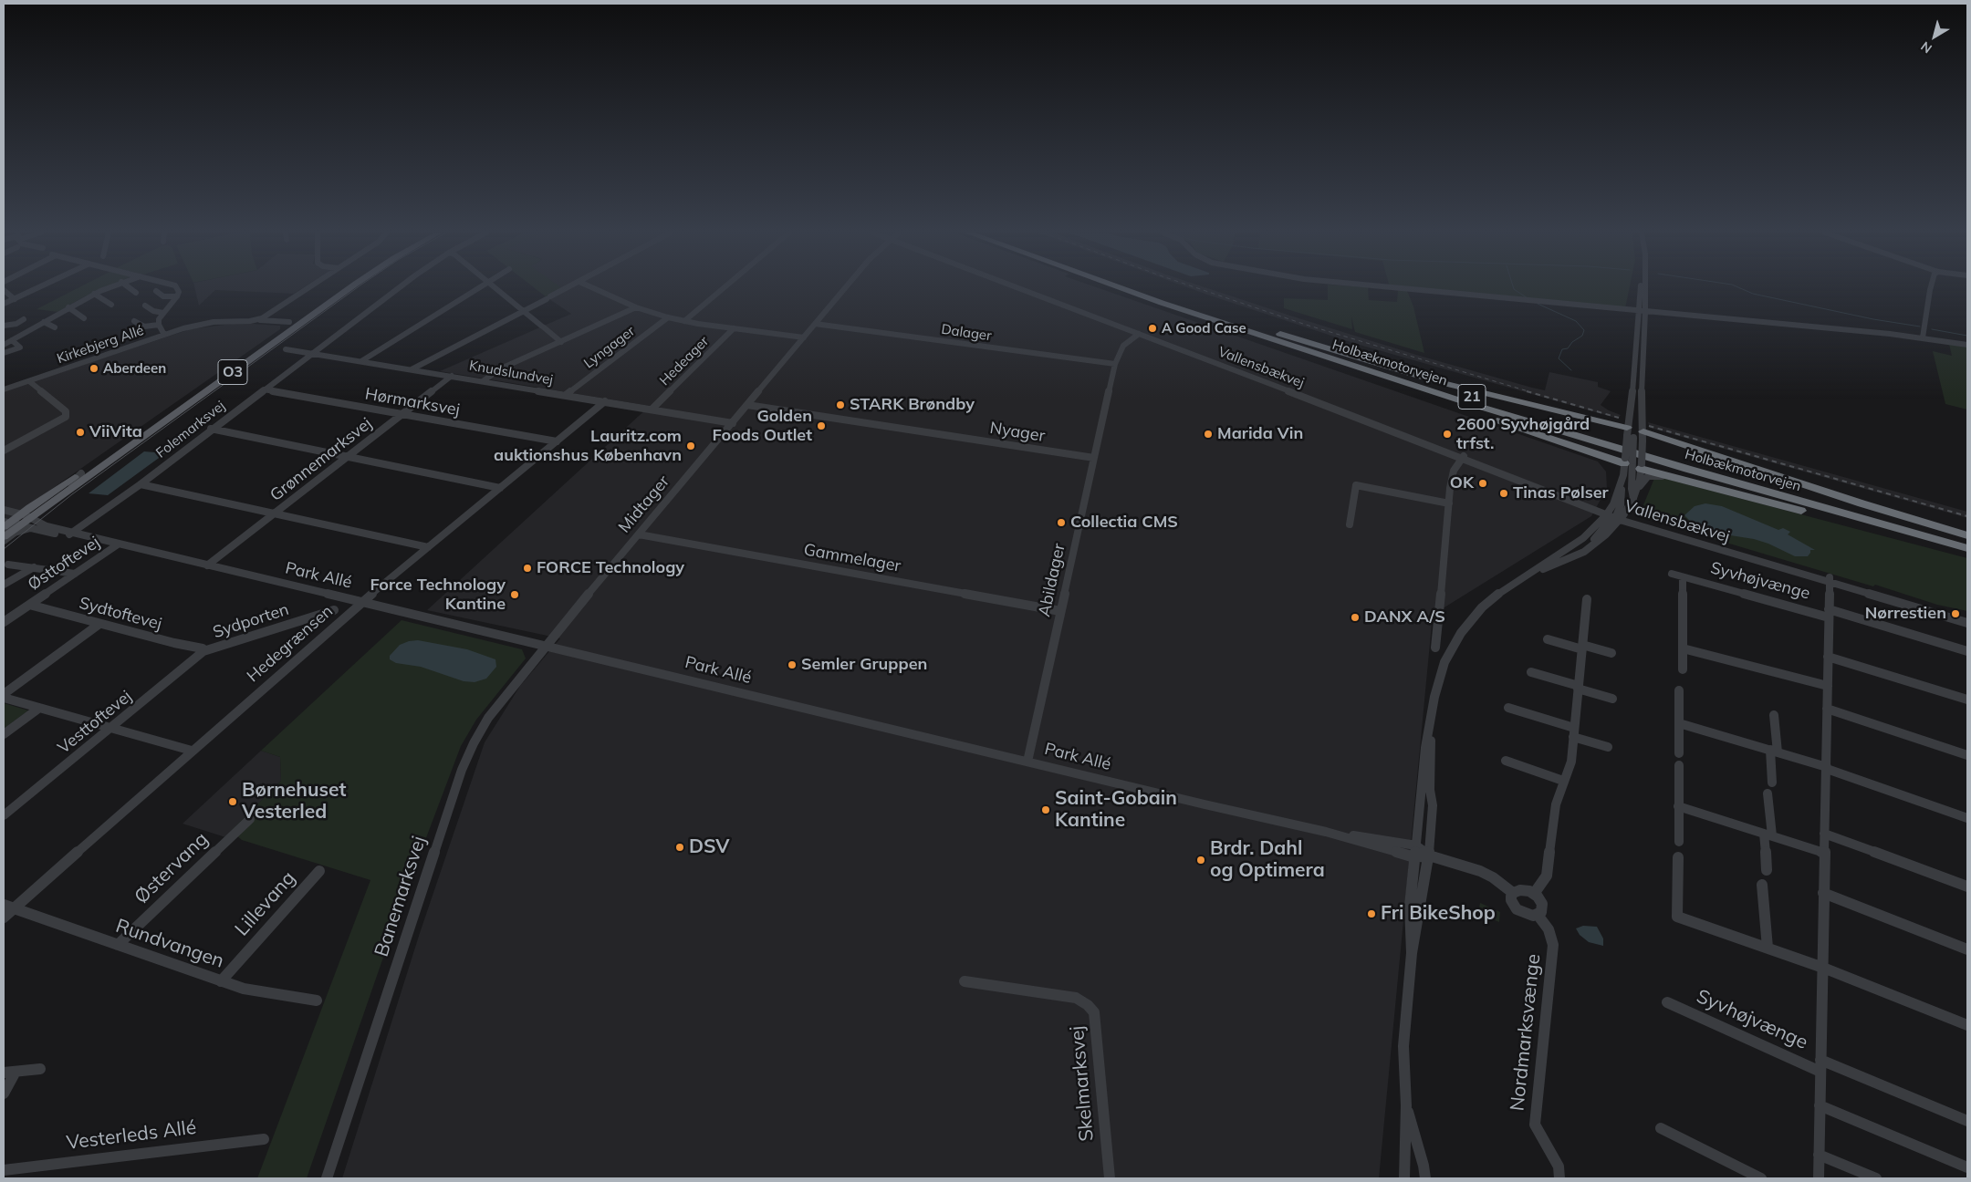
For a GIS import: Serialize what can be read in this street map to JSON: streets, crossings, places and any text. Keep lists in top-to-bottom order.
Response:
{
  "streets": {
    "highway": ["Holbækmotorvejen", "21"],
    "main road": ["O3"],
    "street": [
      "Dalager",
      "Kirkebjerg Allé",
      "Lyngager",
      "Hedeager",
      "Vallensbækvej",
      "Knudslundvej",
      "Hørmarksvej",
      "Folemarksvej",
      "Nyager",
      "Grønnemarksvej",
      "Midtager",
      "Gammelager",
      "Østtoftevej",
      "Park Allé",
      "Abildager",
      "Syvhøjvænge",
      "Sydtoftevej",
      "Sydporten",
      "Hedegrænsen",
      "Vesttoftevej",
      "Østervang",
      "Banemarksvej",
      "Lillevang",
      "Rundvangen",
      "Nordmarksvænge",
      "Skelmarksvej",
      "Vesterleds Allé"
    ]
  },
  "crossings": [
    ["Dalager", "Midtager"],
    ["Dalager", "Abildager"],
    ["Lyngager", "Knudslundvej"],
    ["Hedeager", "Knudslundvej"],
    ["Vallensbækvej", "Abildager"],
    ["Vallensbækvej", "Syvhøjvænge"],
    ["O3", "Park Allé"],
    ["Knudslundvej", "Folemarksvej"],
    ["Knudslundvej", "Grønnemarksvej"],
    ["Knudslundvej", "Midtager"],
    ["Knudslundvej", "Hedegrænsen"],
    ["Hørmarksvej", "Folemarksvej"],
    ["Hørmarksvej", "Grønnemarksvej"],
    ["Hørmarksvej", "Hedegrænsen"],
    ["Folemarksvej", "Park Allé"],
    ["Nyager", "Midtager"],
    ["Nyager", "Abildager"],
    ["Grønnemarksvej", "Park Allé"],
    ["Midtager", "Gammelager"],
    ["Midtager", "Park Allé"],
    ["Midtager", "Banemarksvej"],
    ["Gammelager", "Abildager"],
    ["Østtoftevej", "Park Allé"],
    ["Østtoftevej", "Sydtoftevej"],
    ["Park Allé", "Abildager"],
    ["Park Allé", "Hedegrænsen"],
    ["Park Allé", "Banemarksvej"],
    ["Sydtoftevej", "Sydporten"],
    ["Sydtoftevej", "Vesttoftevej"],
    ["Sydporten", "Vesttoftevej"],
    ["Hedegrænsen", "Rundvangen"],
    ["Østervang", "Rundvangen"],
    ["Lillevang", "Rundvangen"]
  ],
  "places": [
    "A Good Case",
    "Aberdeen",
    "STARK Brøndby",
    "Golden Foods Outlet",
    "ViiVita",
    "Marida Vin",
    "2600 Syvhøjgård trfst.",
    "Lauritz.com auktionshus København",
    "OK",
    "Tinas Pølser",
    "Collectia CMS",
    "FORCE Technology",
    "Force Technology Kantine",
    "Nørrestien",
    "DANX A/S",
    "Semler Gruppen",
    "Børnehuset Vesterled",
    "Saint-Gobain Kantine",
    "DSV",
    "Brdr. Dahl og Optimera",
    "Fri BikeShop"
  ],
  "north": "bottom left"
}
